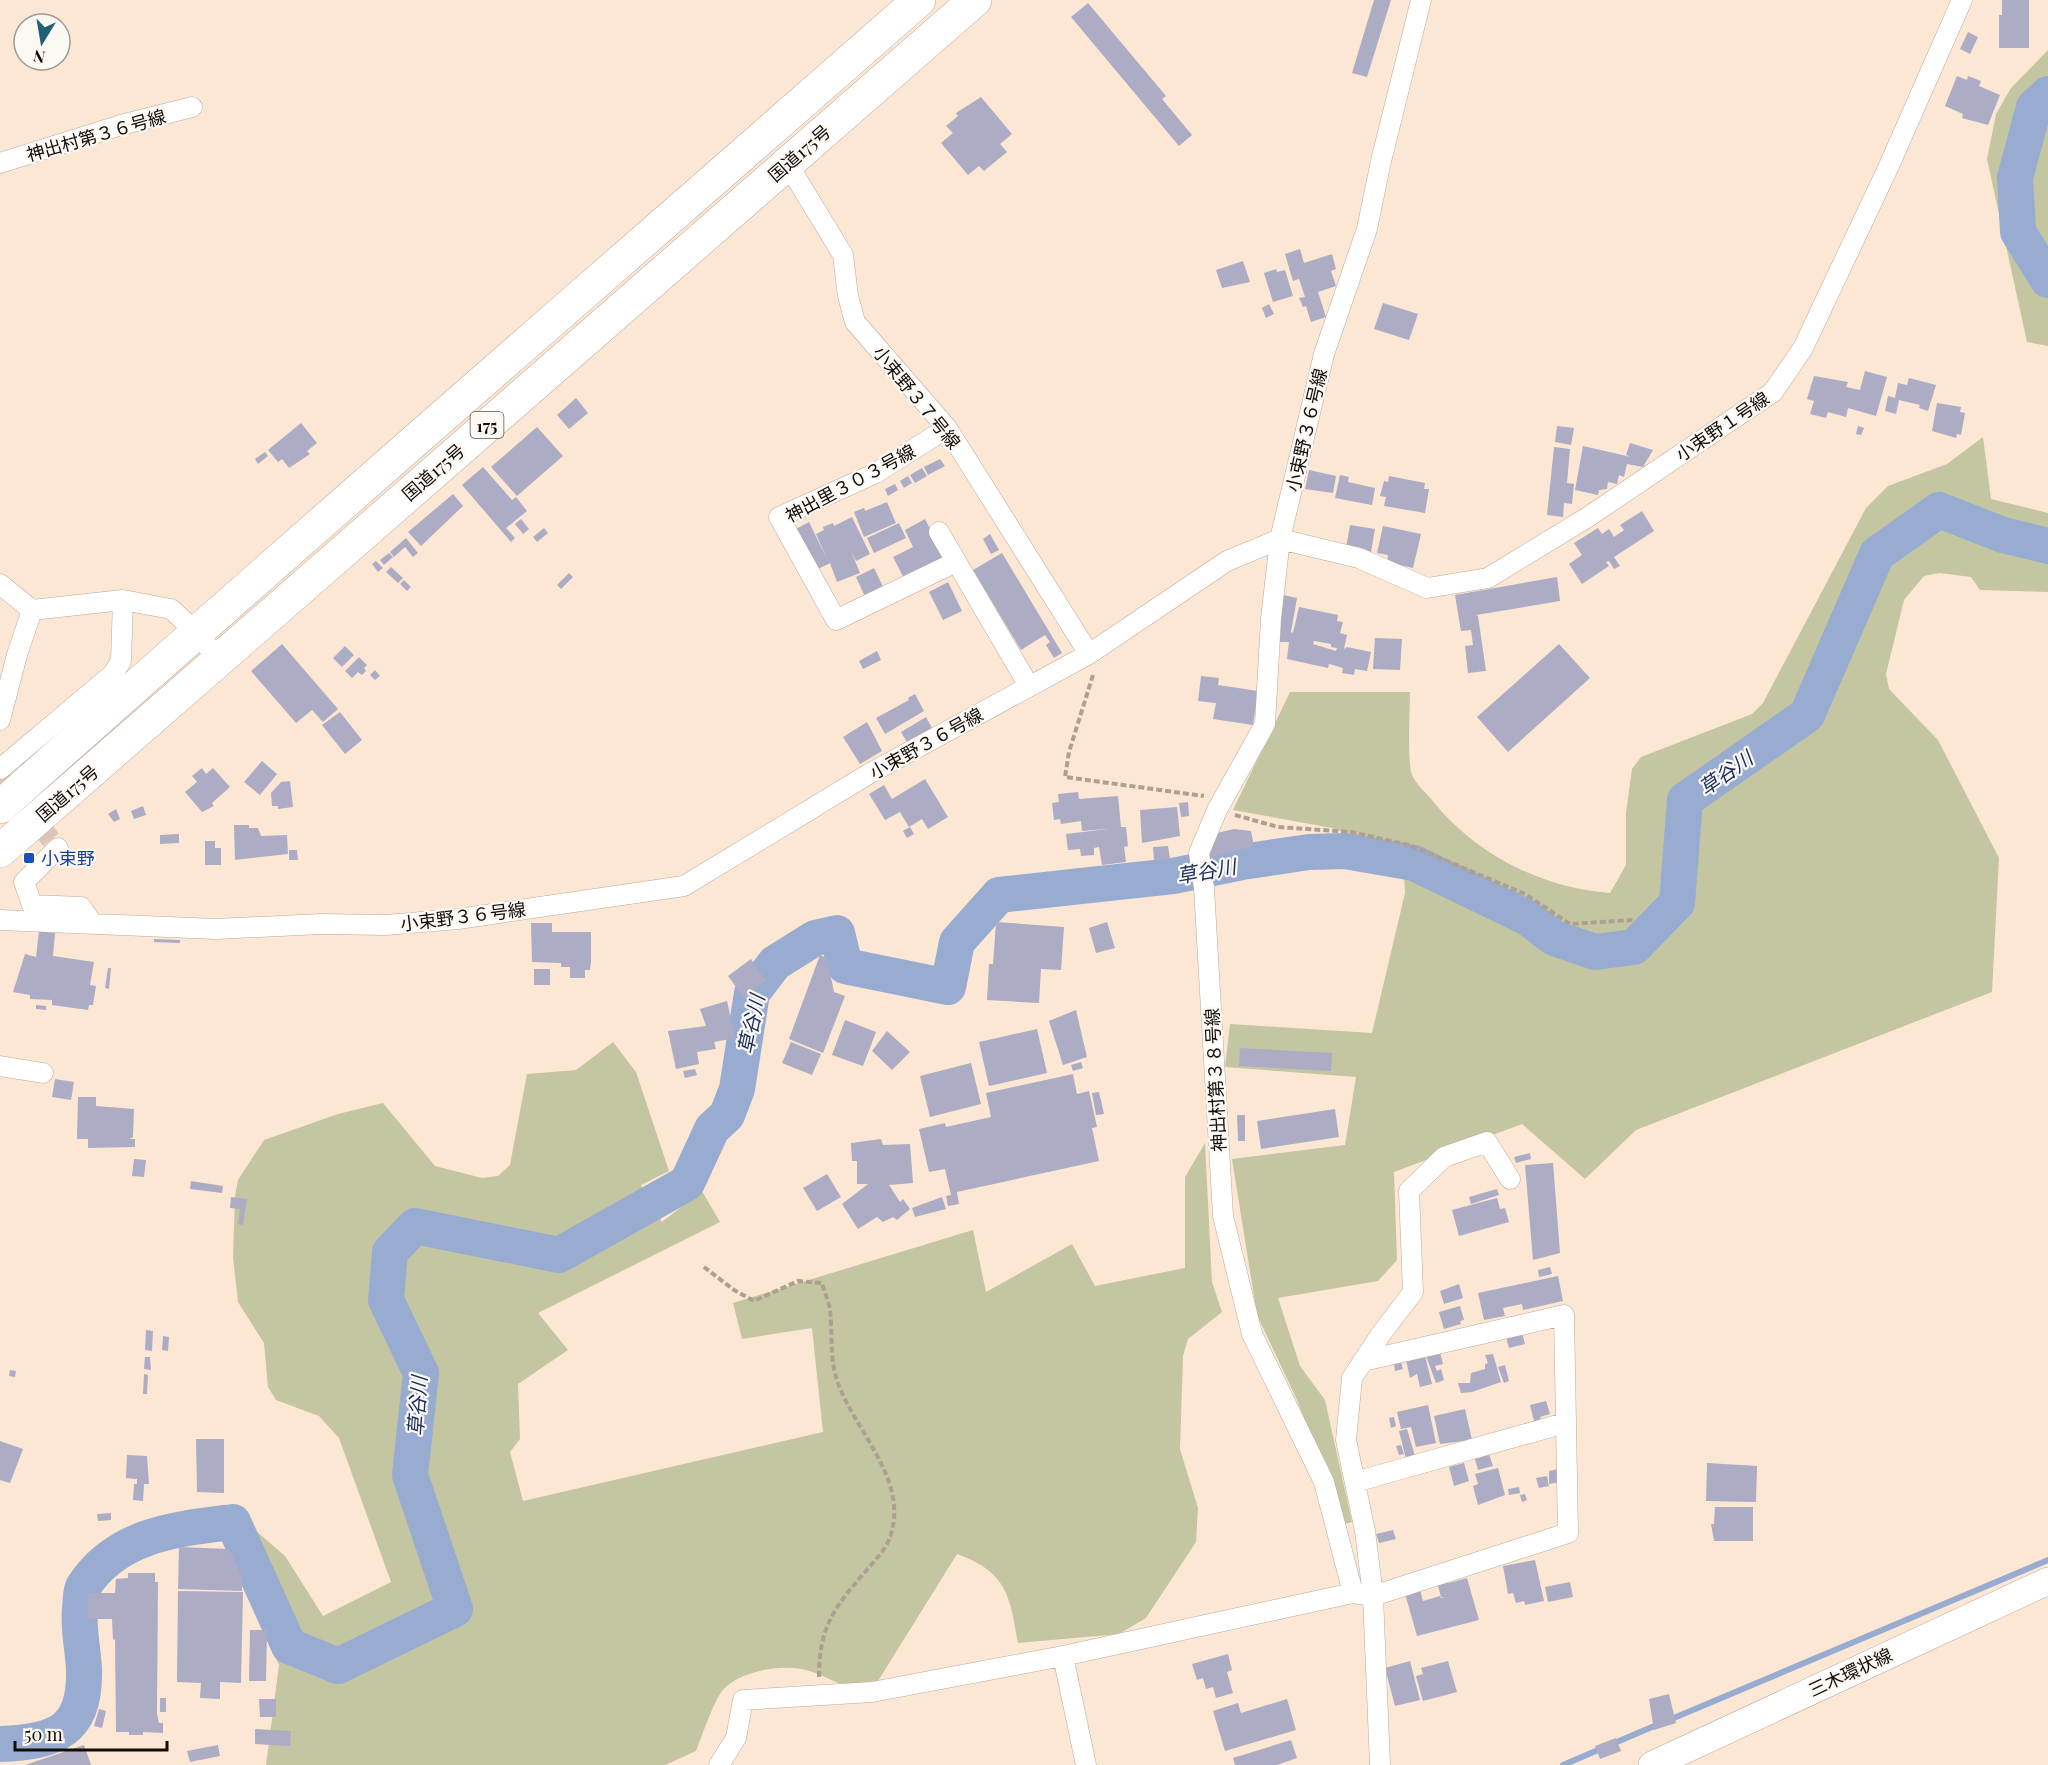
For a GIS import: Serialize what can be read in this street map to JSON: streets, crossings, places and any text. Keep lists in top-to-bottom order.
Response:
{
  "streets": {
    "highway": ["国道175号", "175"],
    "main road": ["三木環状線"],
    "street": [
      "神出村第３６号線",
      "小束野３７号線",
      "小束野１号線",
      "小束野３６号線",
      "神出里３０３号線",
      "神出村第３８号線"
    ]
  },
  "crossings": [
    ["国道175号", "小束野３７号線"],
    ["小束野３７号線", "小束野３６号線"],
    ["小束野３７号線", "神出里３０３号線"],
    ["小束野１号線", "小束野３６号線"],
    ["小束野１号線", "神出村第３８号線"],
    ["小束野３６号線", "神出村第３８号線"]
  ],
  "water": ["草谷川"],
  "places": {
    "transit": ["小束野"]
  },
  "scale_bar": "50 m",
  "north": "bottom"
}
